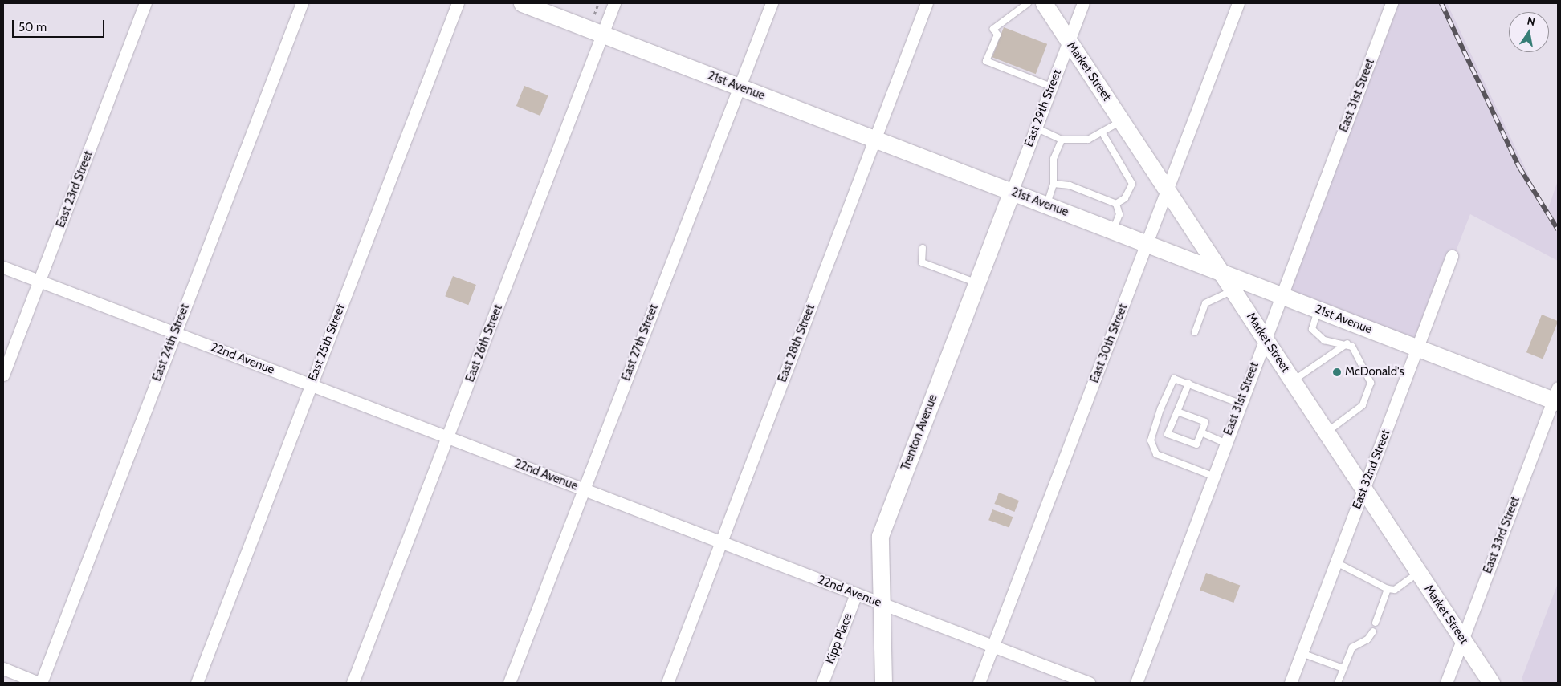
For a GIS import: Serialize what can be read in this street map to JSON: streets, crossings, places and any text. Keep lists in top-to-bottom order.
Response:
{
  "streets": {
    "street": [
      "Market Street",
      "21st Avenue",
      "East 31st Street",
      "East 29th Street",
      "East 23rd Street",
      "East 24th Street",
      "East 25th Street",
      "East 27th Street",
      "East 26th Street",
      "East 28th Street",
      "East 30th Street",
      "22nd Avenue",
      "Trenton Avenue",
      "East 32nd Street",
      "East 33rd Street",
      "Kipp Place"
    ]
  },
  "crossings": [
    ["Market Street", "21st Avenue"],
    ["Market Street", "East 31st Street"],
    ["Market Street", "East 29th Street"],
    ["Market Street", "East 30th Street"],
    ["Market Street", "East 32nd Street"],
    ["Market Street", "East 33rd Street"],
    ["21st Avenue", "East 31st Street"],
    ["21st Avenue", "East 29th Street"],
    ["21st Avenue", "East 27th Street"],
    ["21st Avenue", "East 26th Street"],
    ["21st Avenue", "East 28th Street"],
    ["21st Avenue", "East 30th Street"],
    ["21st Avenue", "Trenton Avenue"],
    ["21st Avenue", "East 32nd Street"],
    ["21st Avenue", "East 33rd Street"],
    ["East 29th Street", "Trenton Avenue"],
    ["East 23rd Street", "22nd Avenue"],
    ["East 24th Street", "22nd Avenue"],
    ["East 25th Street", "22nd Avenue"],
    ["East 27th Street", "22nd Avenue"],
    ["East 26th Street", "22nd Avenue"],
    ["East 28th Street", "22nd Avenue"],
    ["East 30th Street", "22nd Avenue"],
    ["22nd Avenue", "Trenton Avenue"],
    ["22nd Avenue", "Kipp Place"]
  ],
  "places": ["McDonald's"],
  "scale_bar": "50 m",
  "north": "top"
}
